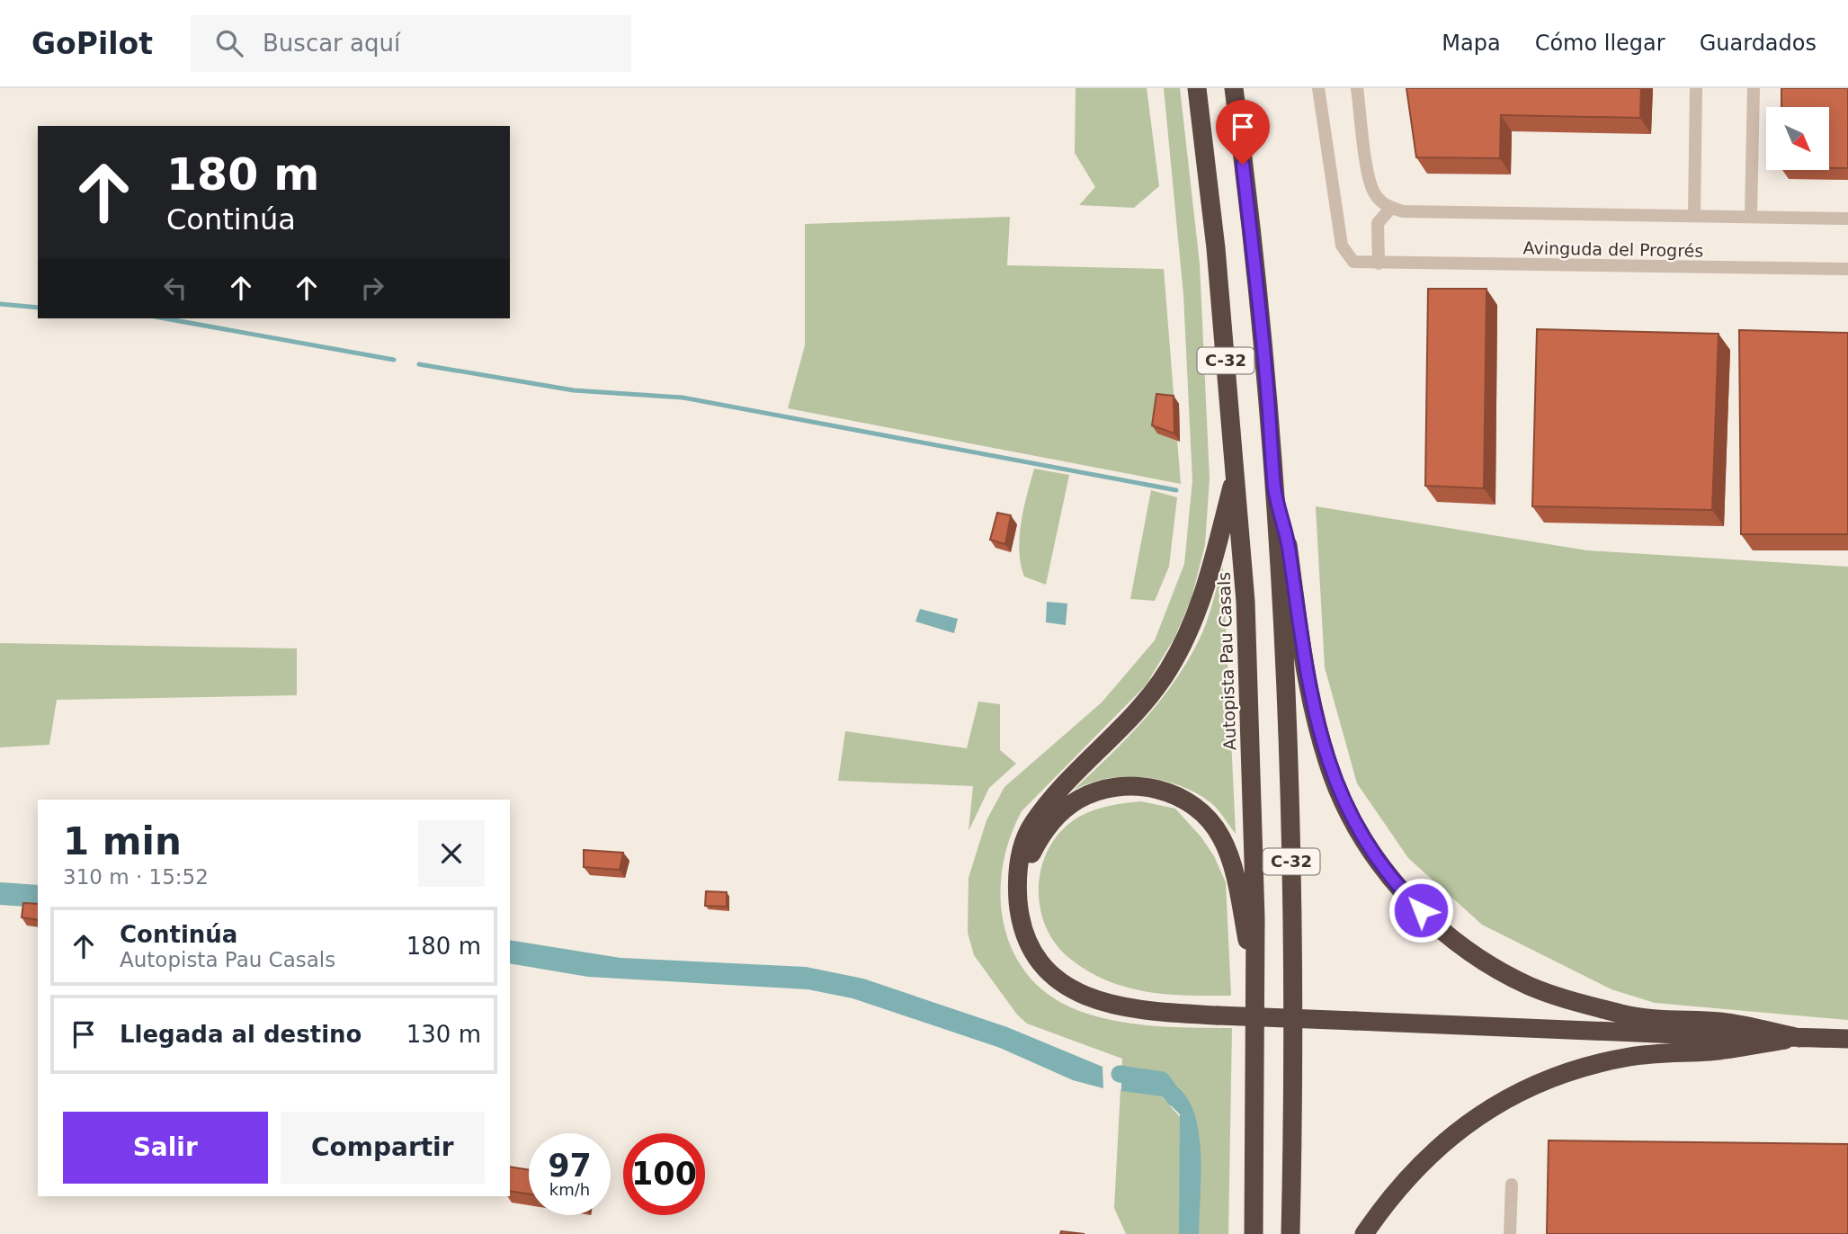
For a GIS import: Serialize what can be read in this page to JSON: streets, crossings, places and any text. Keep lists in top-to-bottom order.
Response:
{
  "streets": {
    "highway": ["C-32", "Autopista Pau Casals"],
    "street": ["Avinguda del Progrés"]
  },
  "north": "bottom right",
  "page": {
    "header": "GoPilot",
    "search": "Buscar aquí",
    "nav": ["Mapa", "Cómo llegar", "Guardados"],
    "turn": ["180 m", "Continúa"],
    "heading": ["1 min", "310 m · 15:52"],
    "list": [
      {
        "name": "Continúa",
        "note": "Autopista Pau Casals",
        "value": "180 m"
      },
      {
        "name": "Llegada al destino",
        "value": "130 m"
      }
    ],
    "buttons": ["Salir", "Compartir"],
    "speed": "97 km/h",
    "limit": "100"
  }
}
